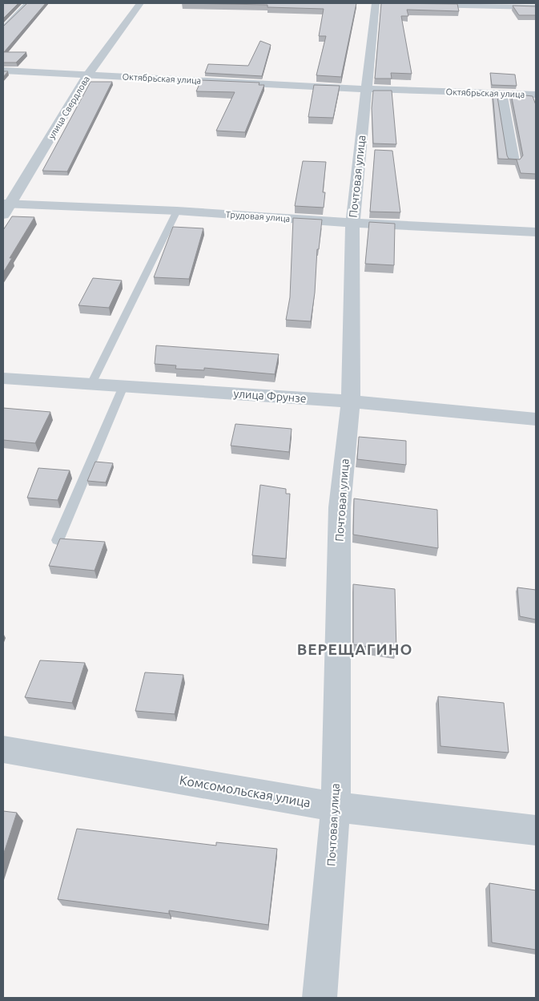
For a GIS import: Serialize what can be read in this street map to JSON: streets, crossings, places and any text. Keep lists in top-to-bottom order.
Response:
{
  "streets": {
    "street": [
      "Октябрьская улица",
      "улица Свердлова",
      "Почтовая улица",
      "Трудовая улица",
      "улица Фрунзе",
      "Комсомольская улица"
    ]
  },
  "crossings": [
    ["Октябрьская улица", "улица Свердлова"],
    ["Октябрьская улица", "Почтовая улица"],
    ["улица Свердлова", "Трудовая улица"],
    ["Почтовая улица", "Трудовая улица"],
    ["Почтовая улица", "улица Фрунзе"],
    ["Почтовая улица", "Комсомольская улица"]
  ],
  "districts": ["ВЕРЕЩАГИНО"]
}
